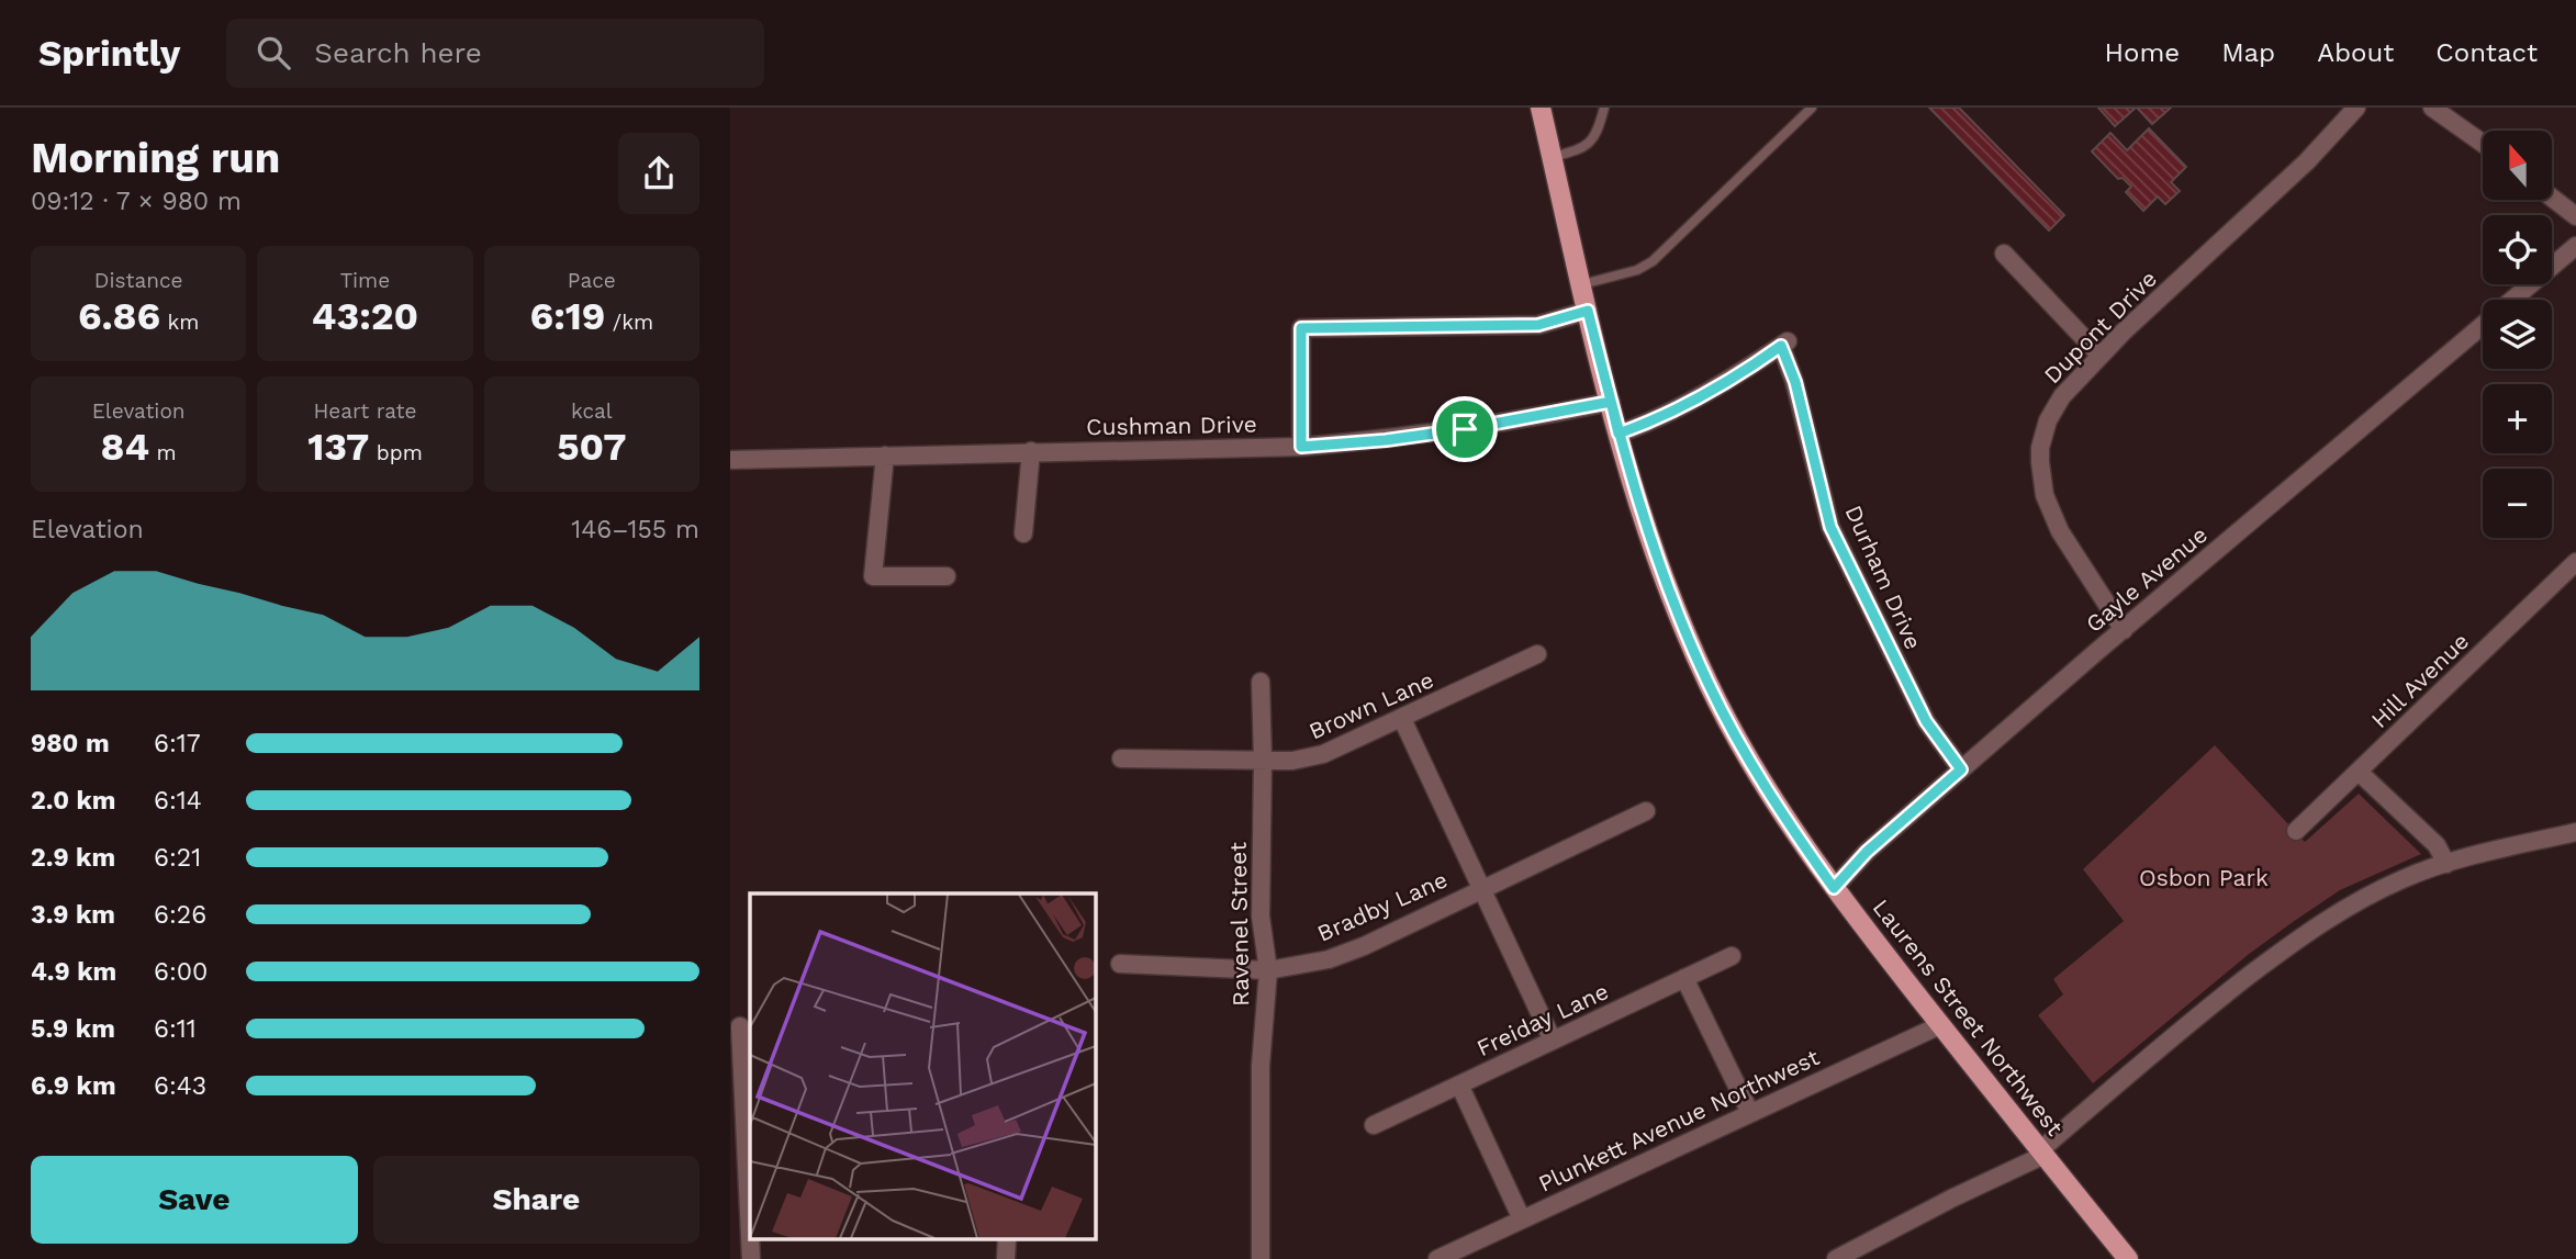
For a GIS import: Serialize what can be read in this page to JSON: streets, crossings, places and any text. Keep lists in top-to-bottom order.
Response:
{
  "streets": {
    "main road": ["Laurens Street Northwest"],
    "street": [
      "Dupont Drive",
      "Cushman Drive",
      "Durham Drive",
      "Gayle Avenue",
      "Hill Avenue",
      "Brown Lane",
      "Bradby Lane",
      "Ravenel Street",
      "Freiday Lane",
      "Plunkett Avenue Northwest"
    ]
  },
  "crossings": [
    ["Dupont Drive", "Gayle Avenue"],
    ["Cushman Drive", "Laurens Street Northwest"],
    ["Durham Drive", "Gayle Avenue"],
    ["Durham Drive", "Laurens Street Northwest"],
    ["Gayle Avenue", "Laurens Street Northwest"],
    ["Brown Lane", "Ravenel Street"],
    ["Bradby Lane", "Ravenel Street"],
    ["Laurens Street Northwest", "Plunkett Avenue Northwest"]
  ],
  "parks": ["Osbon Park"],
  "north": "top",
  "page": {
    "header": "Sprintly",
    "search": "Search here",
    "nav": [
      "Home",
      "Map",
      "About",
      "Contact"
    ],
    "heading": ["Morning run", "09:12 · 7 × 980 m"],
    "map_buttons": ["+", "−"],
    "stats": [
      ["Distance", "6.86 km"],
      ["Time", "43:20"],
      ["Pace", "6:19 /km"],
      ["Elevation", "84 m"],
      ["Heart rate", "137 bpm"],
      ["kcal", "507"]
    ],
    "chart": ["Elevation", "146–155 m"],
    "list": [
      {
        "name": "980 m",
        "note": "6:17"
      },
      {
        "name": "2.0 km",
        "note": "6:14"
      },
      {
        "name": "2.9 km",
        "note": "6:21"
      },
      {
        "name": "3.9 km",
        "note": "6:26"
      },
      {
        "name": "4.9 km",
        "note": "6:00"
      },
      {
        "name": "5.9 km",
        "note": "6:11"
      },
      {
        "name": "6.9 km",
        "note": "6:43"
      }
    ],
    "buttons": ["Save", "Share"]
  }
}
